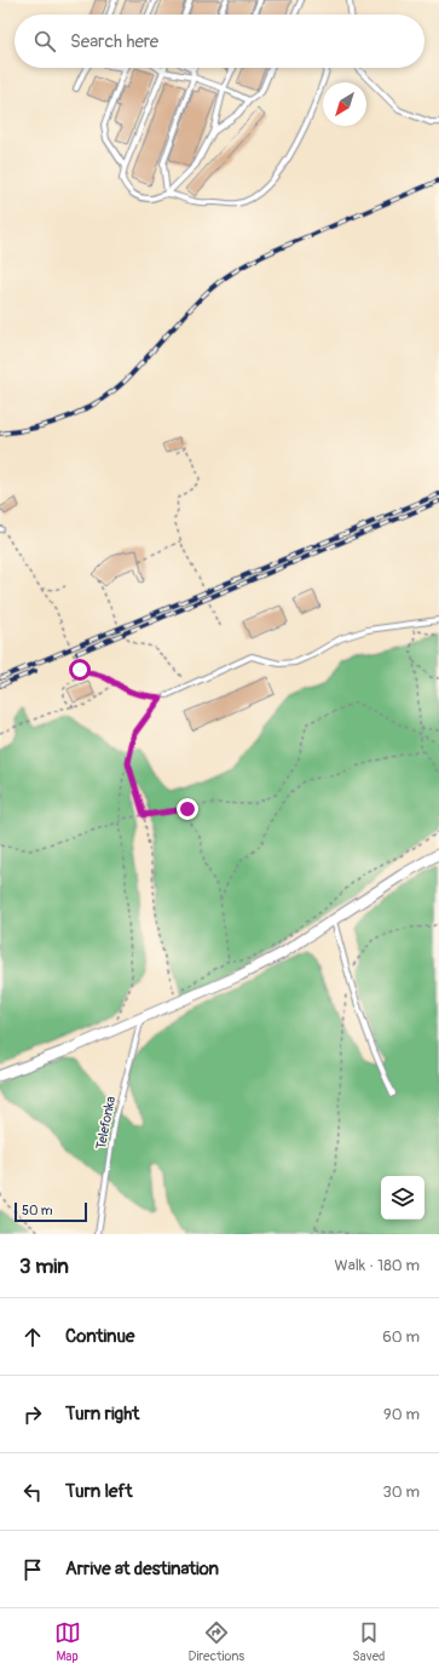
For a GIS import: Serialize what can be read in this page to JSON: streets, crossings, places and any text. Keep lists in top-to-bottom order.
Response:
{
  "streets": {
    "lane": ["Telefonka"]
  },
  "scale_bar": "50 m",
  "north": "bottom left",
  "page": {
    "search": "Search here",
    "scale": "50 m",
    "heading": ["3 min", "Walk · 180 m"],
    "list": [
      ["Continue", "60 m"],
      ["Turn right", "90 m"],
      ["Turn left", "30 m"],
      "Arrive at destination"
    ],
    "nav": ["Map", "Directions", "Saved"]
  }
}
